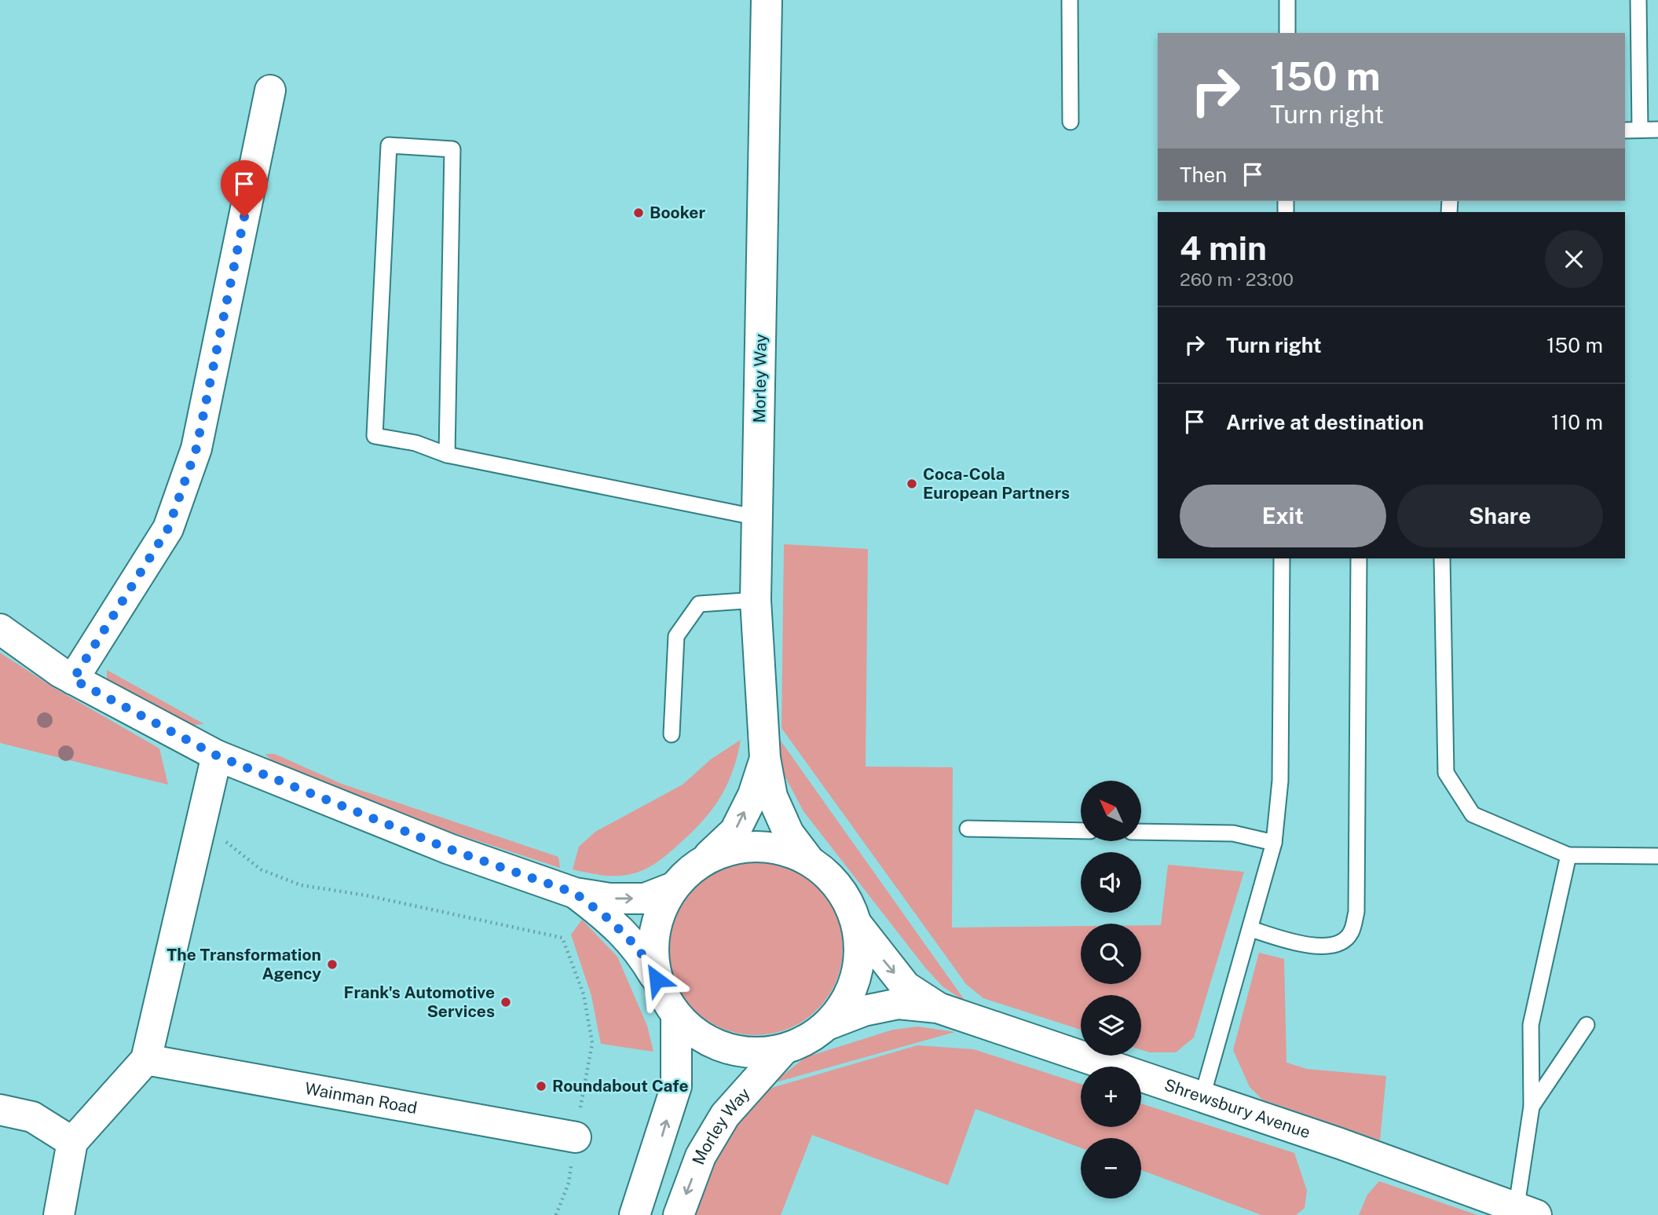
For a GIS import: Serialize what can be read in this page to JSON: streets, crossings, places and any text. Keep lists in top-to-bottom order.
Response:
{
  "streets": {
    "street": ["Morley Way", "Wainman Road", "Shrewsbury Avenue"]
  },
  "places": [
    "Booker",
    "Coca-Cola European Partners",
    "The Transformation Agency",
    "Frank's Automotive Services",
    "Roundabout Cafe"
  ],
  "north": "top left",
  "page": {
    "turn": ["150 m", "Turn right"],
    "then": "Then",
    "heading": ["4 min", "260 m · 23:00"],
    "list": [
      {
        "name": "Turn right",
        "value": "150 m"
      },
      {
        "name": "Arrive at destination",
        "value": "110 m"
      }
    ],
    "buttons": ["Exit", "Share"],
    "map_buttons": ["+", "−"]
  }
}
